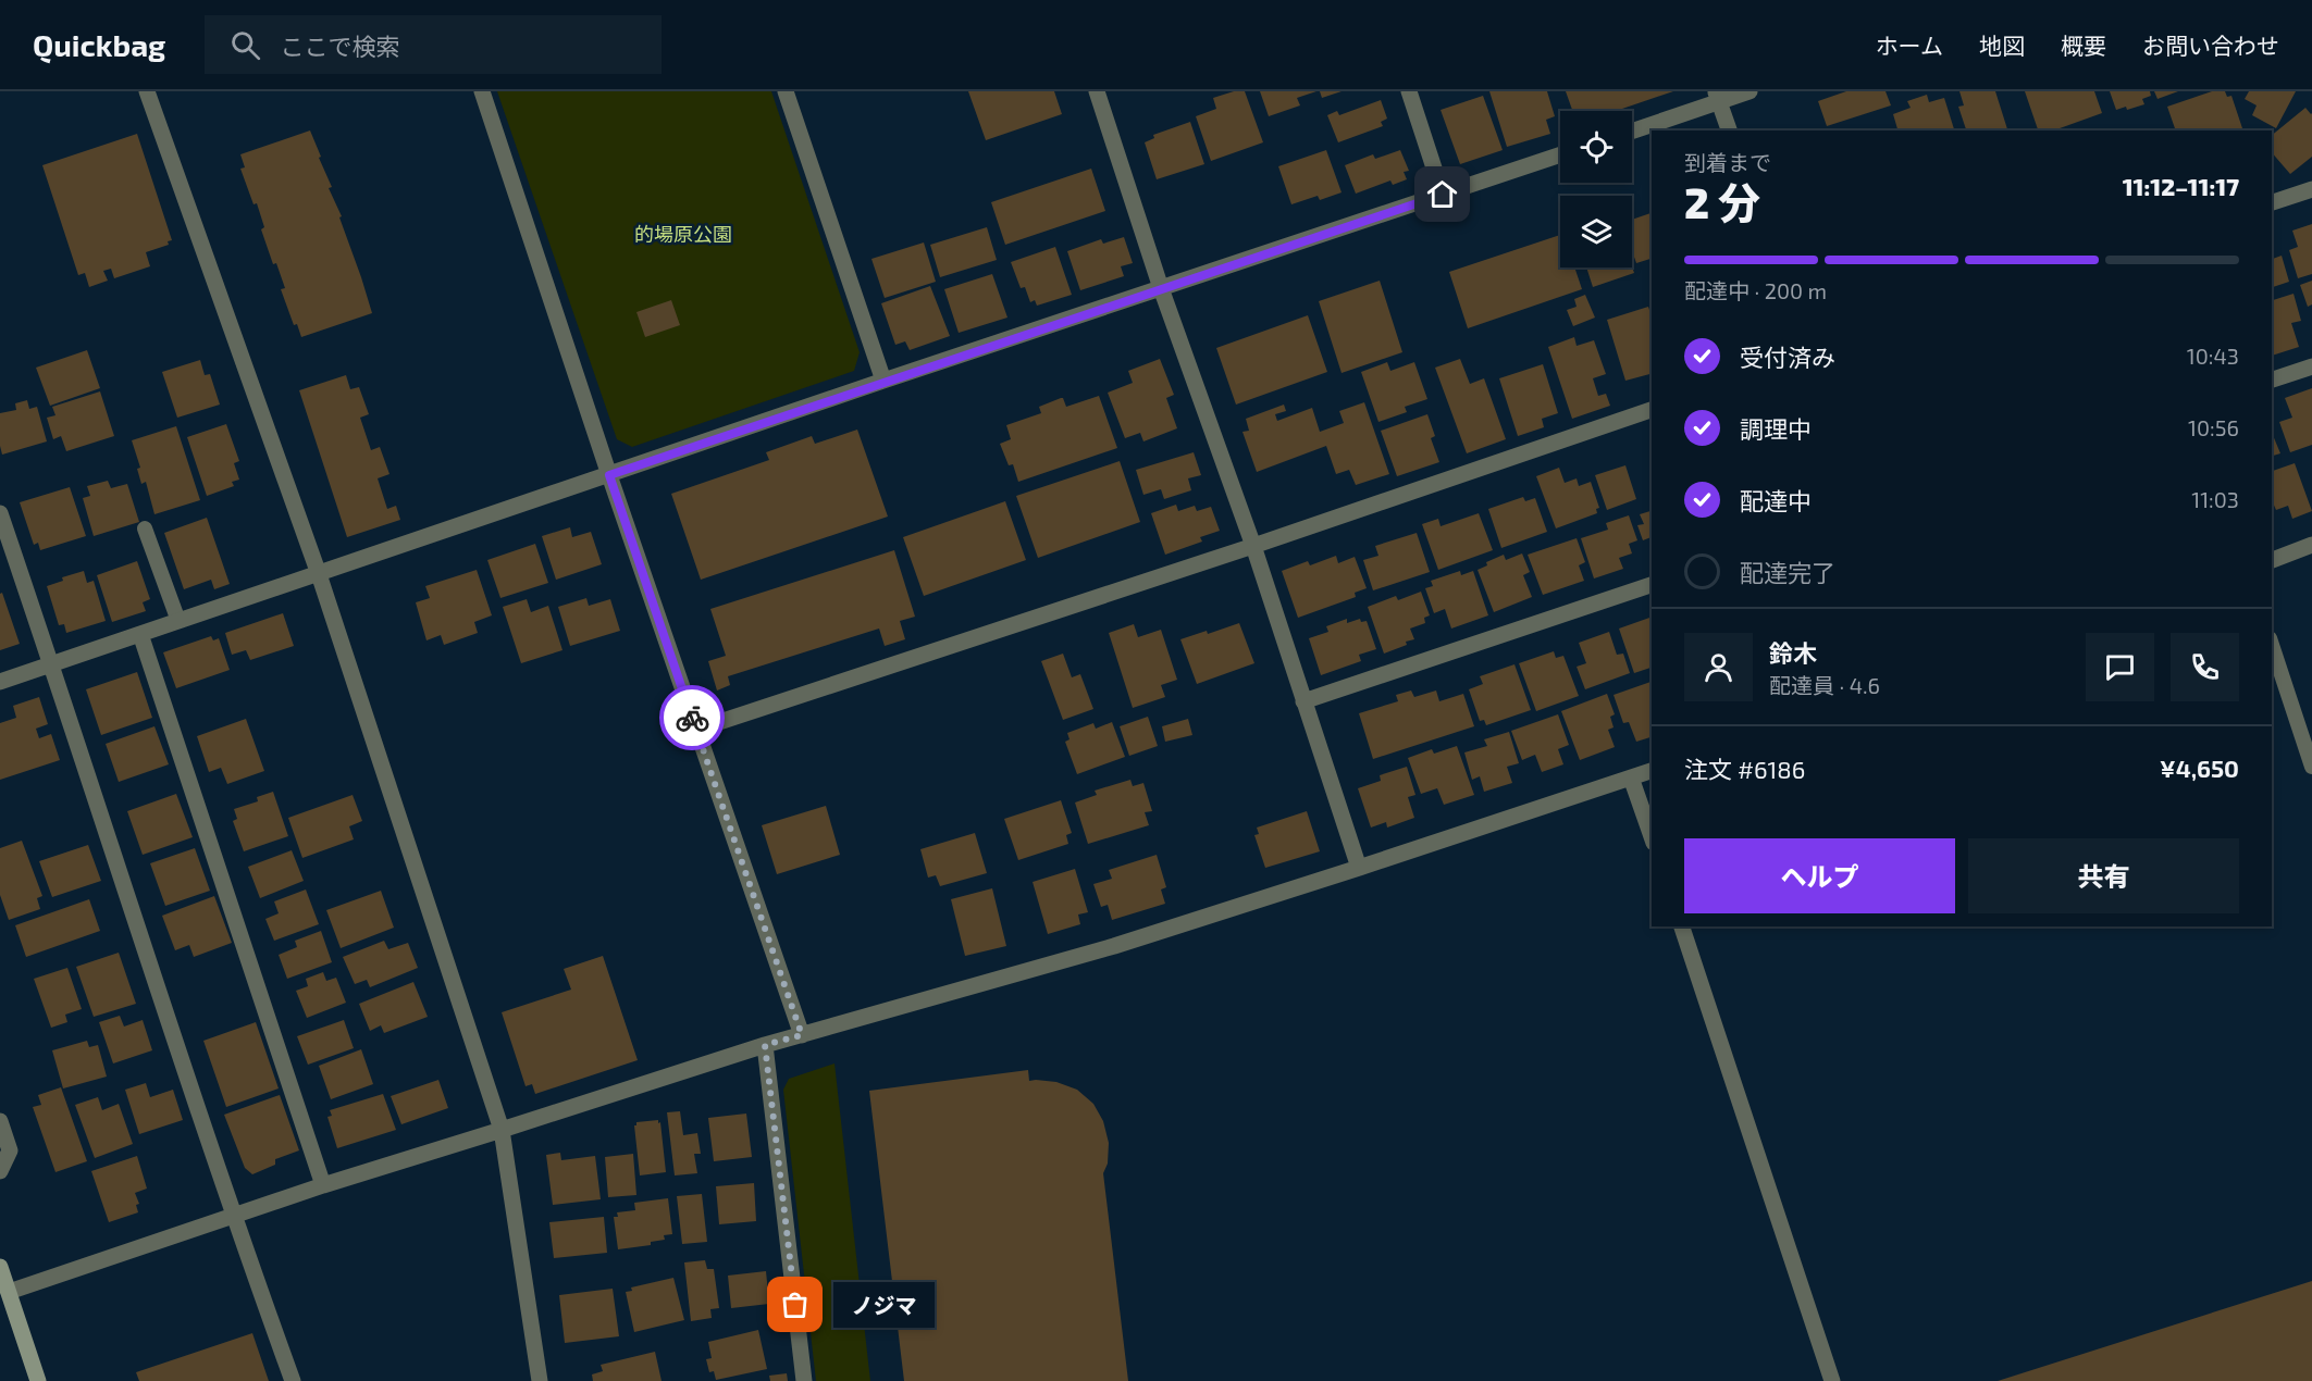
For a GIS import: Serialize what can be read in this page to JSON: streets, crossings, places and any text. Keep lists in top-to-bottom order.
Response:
{
  "parks": ["的場原公園"],
  "places": ["ノジマ"],
  "page": {
    "header": "Quickbag",
    "search": "ここで検索",
    "nav": [
      "ホーム",
      "地図",
      "概要",
      "お問い合わせ"
    ],
    "heading": ["2 分", "到着まで", "11:12–11:17"],
    "panel": [
      "鈴木",
      "配達員 · 4.6",
      "注文 #6186",
      "¥4,650"
    ],
    "bar": "配達中 · 200 m",
    "list": [
      ["受付済み", "10:43"],
      ["調理中", "10:56"],
      ["配達中", "11:03"],
      "配達完了"
    ],
    "buttons": ["ヘルプ", "共有"],
    "bubble": "ノジマ"
  }
}
